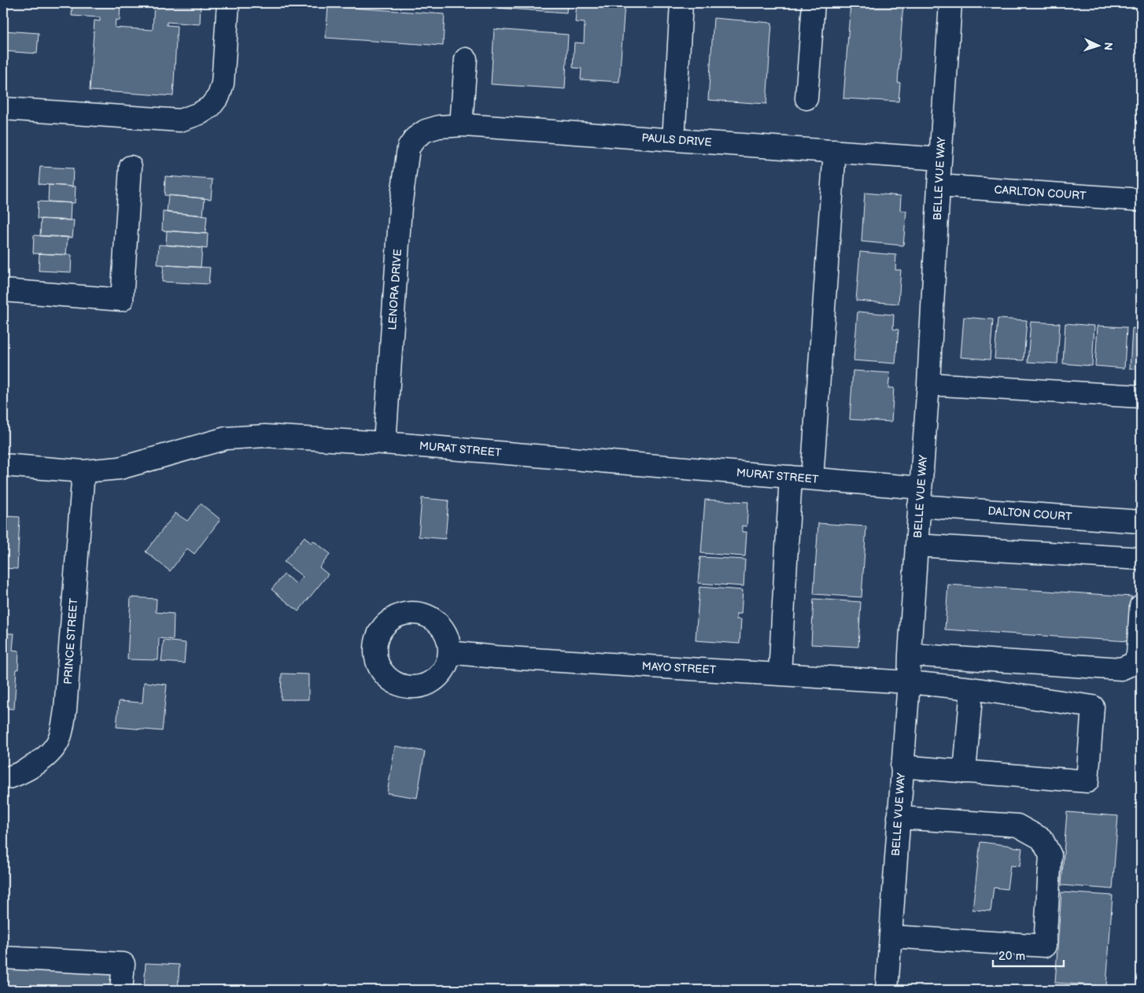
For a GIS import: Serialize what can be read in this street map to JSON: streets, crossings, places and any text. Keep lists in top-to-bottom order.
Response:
{
  "streets": {
    "street": [
      "PAULS DRIVE",
      "BELLE VUE WAY",
      "CARLTON COURT",
      "LENORA DRIVE",
      "MURAT STREET",
      "DALTON COURT",
      "PRINCE STREET",
      "MAYO STREET"
    ]
  },
  "crossings": [
    ["PAULS DRIVE", "BELLE VUE WAY"],
    ["PAULS DRIVE", "LENORA DRIVE"],
    ["BELLE VUE WAY", "CARLTON COURT"],
    ["BELLE VUE WAY", "MURAT STREET"],
    ["BELLE VUE WAY", "DALTON COURT"],
    ["BELLE VUE WAY", "MAYO STREET"],
    ["LENORA DRIVE", "MURAT STREET"],
    ["MURAT STREET", "DALTON COURT"],
    ["MURAT STREET", "PRINCE STREET"]
  ],
  "scale_bar": "20 m",
  "north": "right"
}
